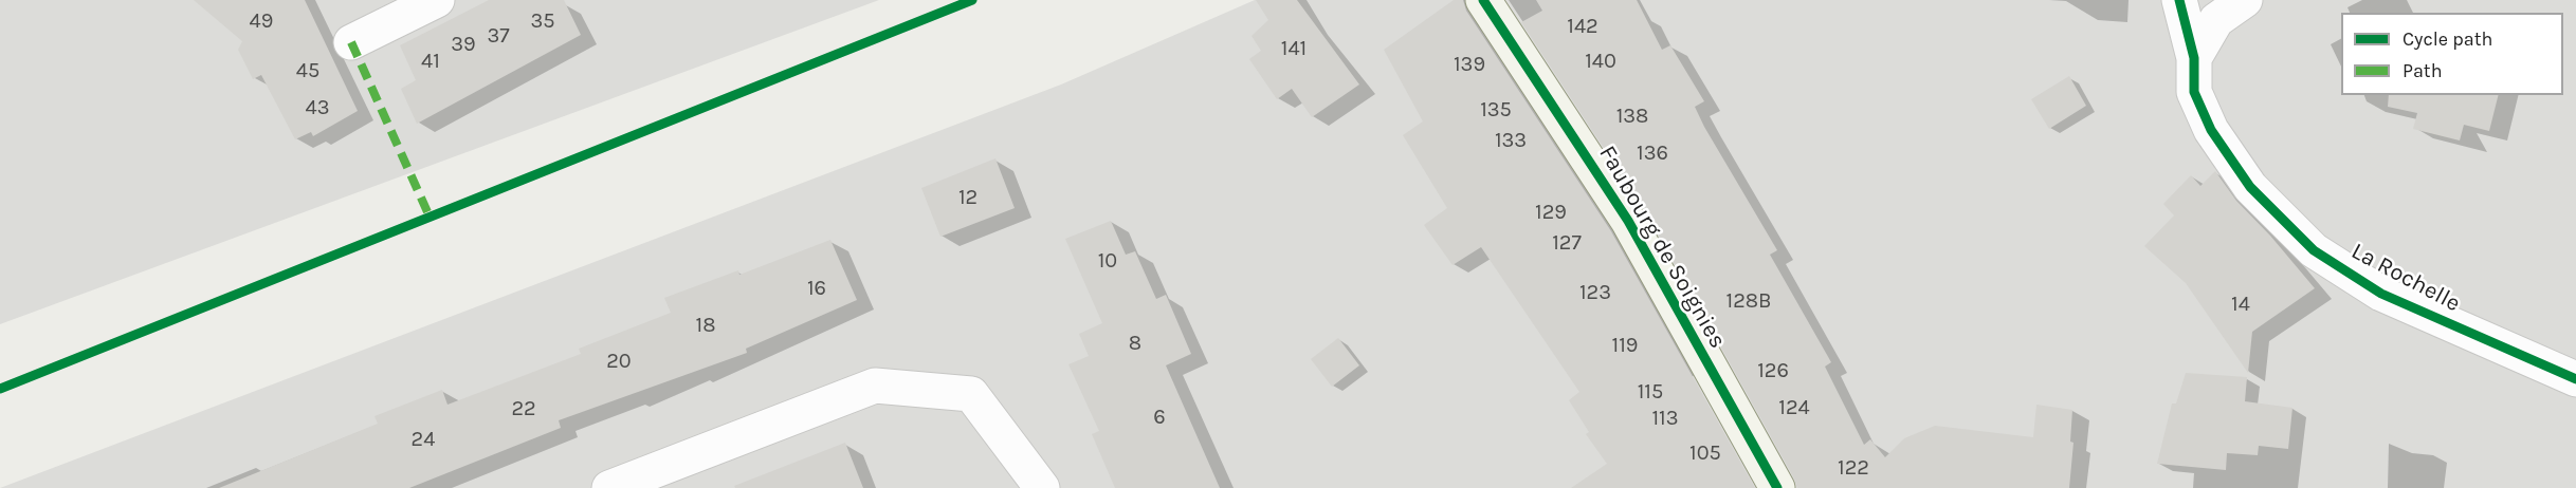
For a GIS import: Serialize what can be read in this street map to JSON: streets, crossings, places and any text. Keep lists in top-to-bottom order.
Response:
{
  "streets": {
    "street": ["Faubourg de Soignies", "La Rochelle"]
  },
  "house_numbers": [
    "49",
    "35",
    "142",
    "37",
    "39",
    "141",
    "41",
    "140",
    "139",
    "45",
    "43",
    "135",
    "138",
    "133",
    "136",
    "12",
    "129",
    "127",
    "10",
    "16",
    "123",
    "128B",
    "14",
    "18",
    "8",
    "119",
    "20",
    "126",
    "115",
    "124",
    "22",
    "6",
    "113",
    "24",
    "105",
    "122"
  ],
  "legend": ["Cycle path", "Path"]
}
